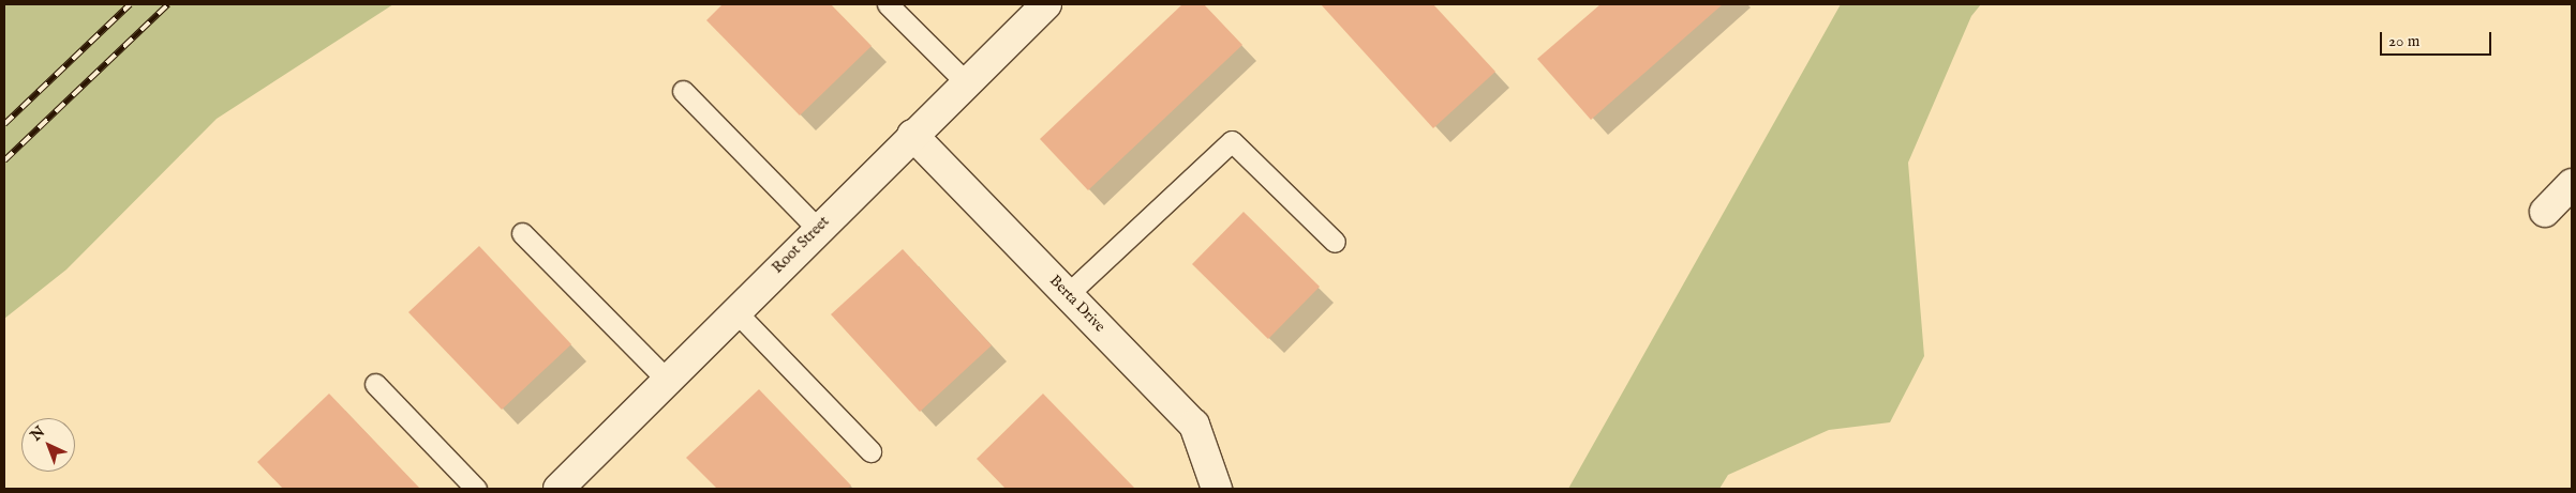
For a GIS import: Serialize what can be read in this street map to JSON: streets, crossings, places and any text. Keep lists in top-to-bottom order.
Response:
{
  "streets": {
    "street": ["Root Street", "Berta Drive"]
  },
  "crossings": [
    ["Root Street", "Berta Drive"]
  ],
  "scale_bar": "20 m",
  "north": "top left"
}
